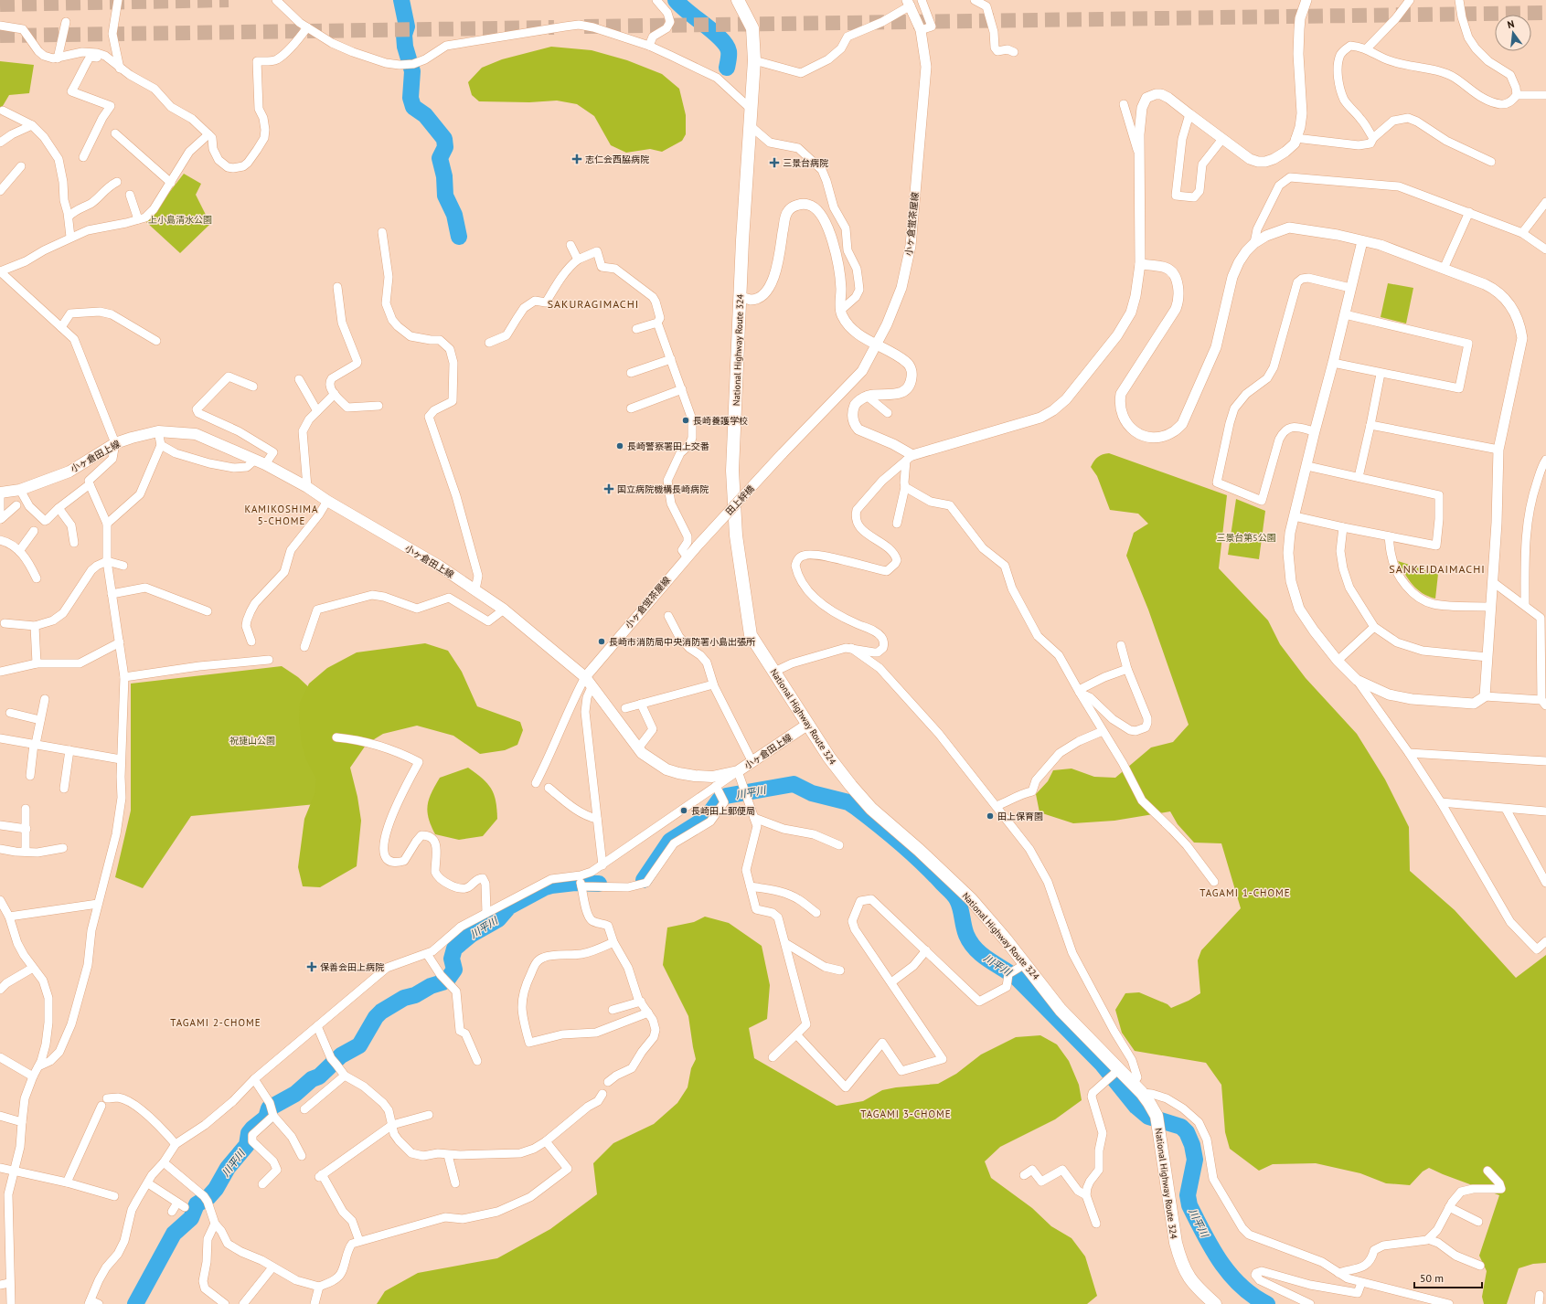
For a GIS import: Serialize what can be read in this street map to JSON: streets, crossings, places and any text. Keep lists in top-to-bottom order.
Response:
{
  "streets": {
    "highway": ["National Highway Route 324"],
    "main road": ["小ヶ倉田上線"],
    "street": ["小ヶ倉蛍茶屋線", "田上絆橋"]
  },
  "crossings": [
    ["小ヶ倉蛍茶屋線", "小ヶ倉田上線"],
    ["小ヶ倉蛍茶屋線", "田上絆橋"],
    ["National Highway Route 324", "小ヶ倉田上線"]
  ],
  "districts": [
    "SAKURAGIMACHI",
    "KAMIKOSHIMA 5-CHOME",
    "SANKEIDAIMACHI",
    "TAGAMI 1-CHOME",
    "TAGAMI 2-CHOME",
    "TAGAMI 3-CHOME"
  ],
  "water": ["川平川"],
  "parks": ["上小島清水公園", "三景台第5公園", "祝捷山公園"],
  "places": {
    "health": [
      "志仁会西脇病院",
      "三景台病院",
      "国立病院機構長崎病院",
      "保善会田上病院"
    ],
    "other": [
      "長崎養護学校",
      "長崎警察署田上交番",
      "長崎市消防局中央消防署小島出張所",
      "長崎田上郵便局",
      "田上保育園"
    ]
  },
  "scale_bar": "50 m",
  "north": "top"
}
